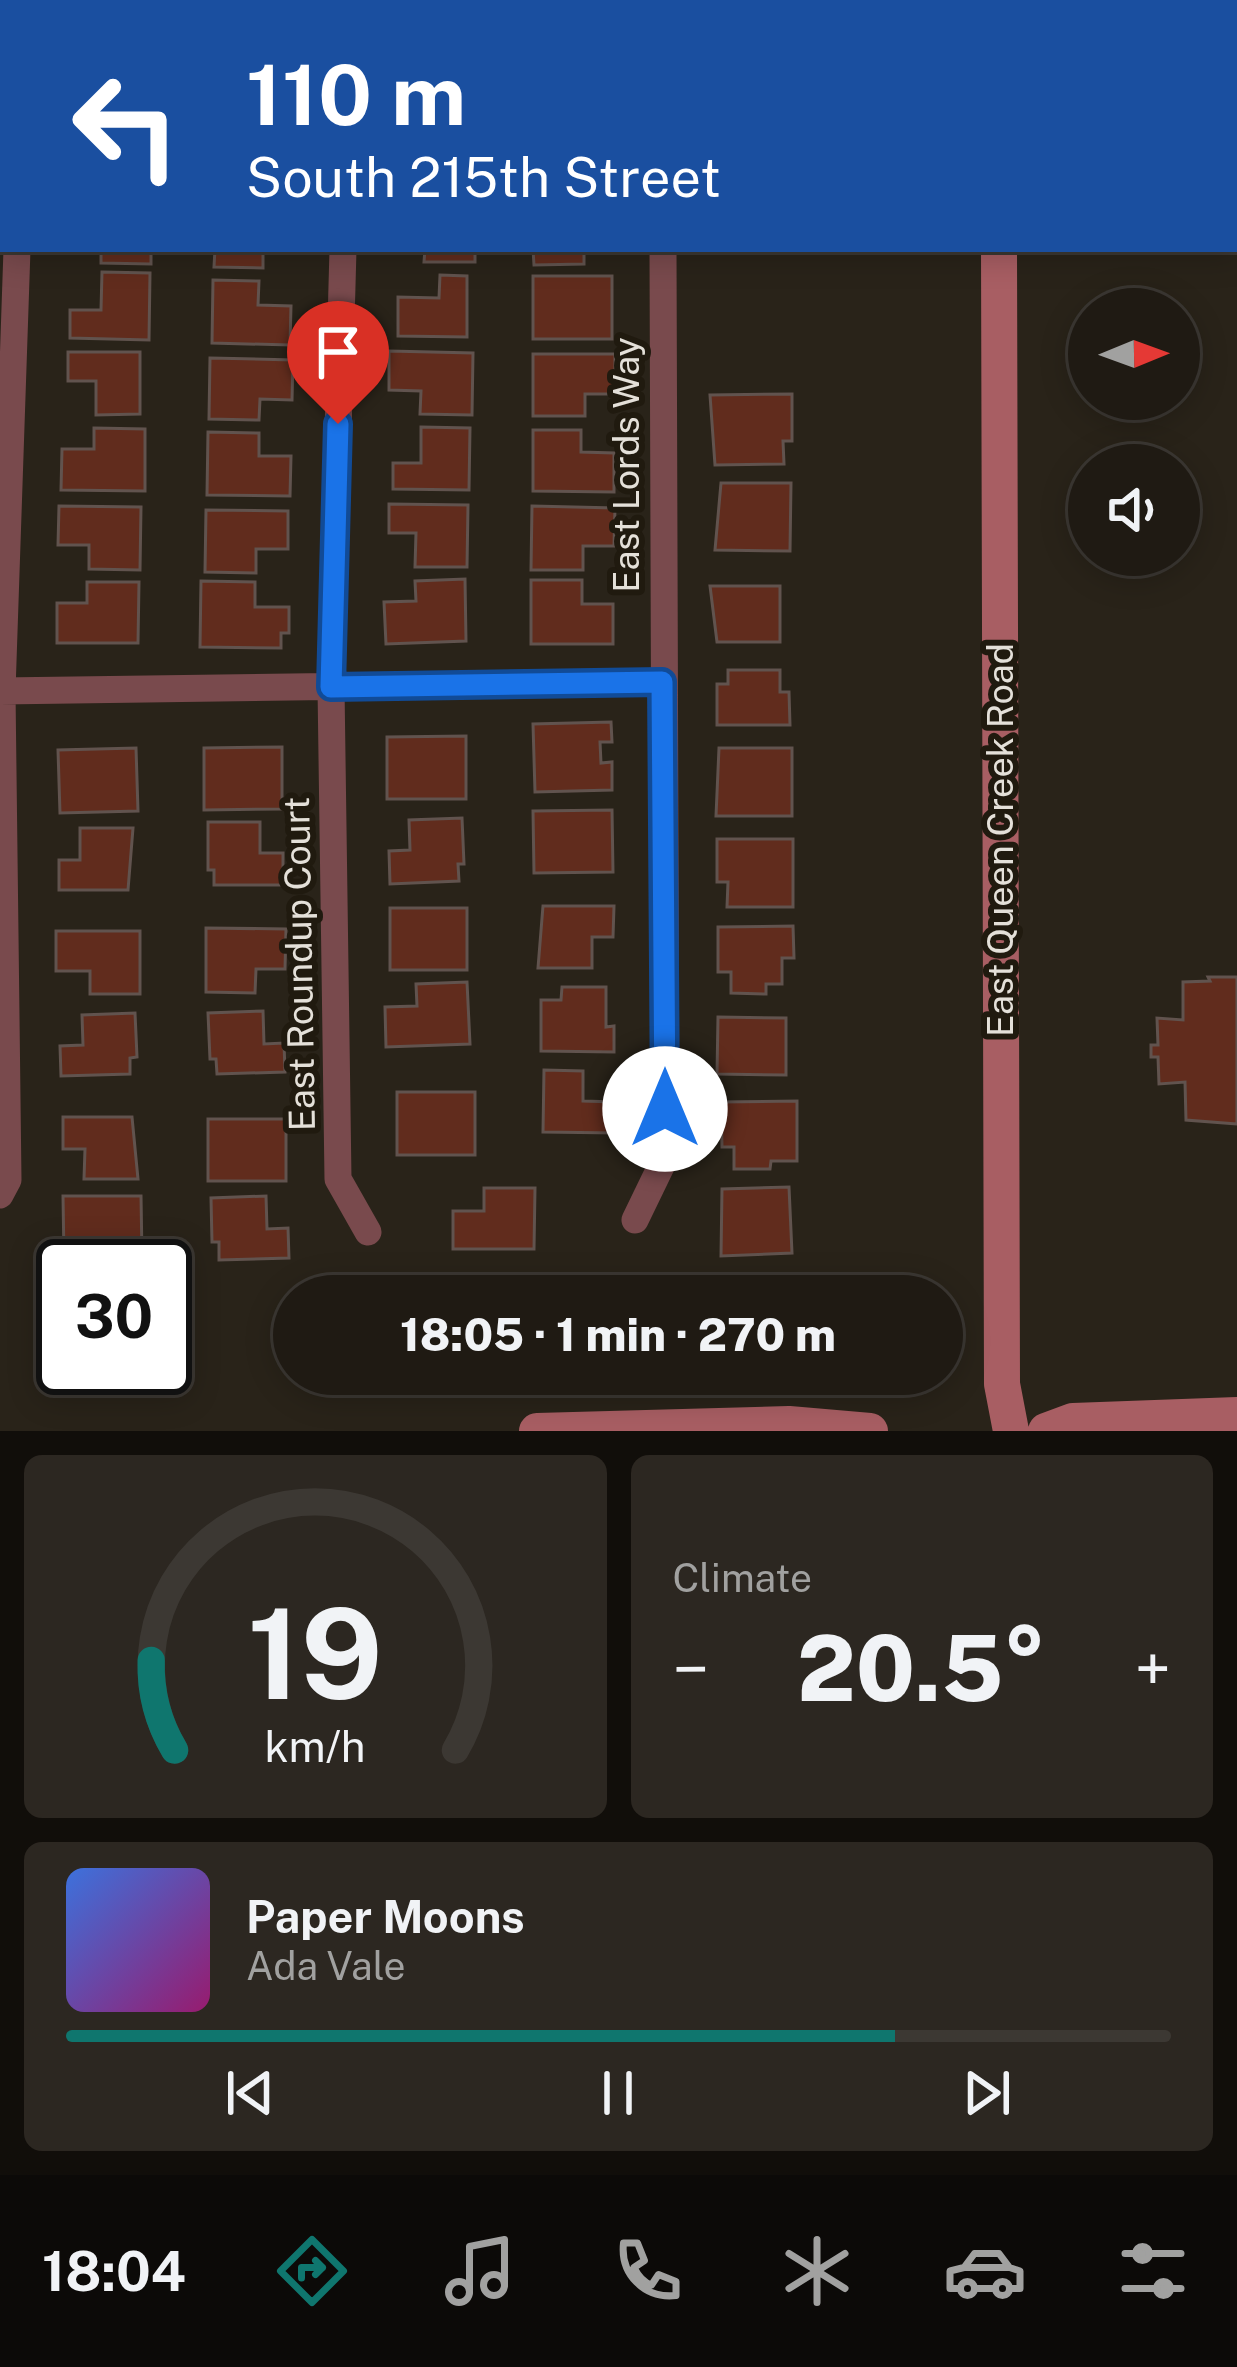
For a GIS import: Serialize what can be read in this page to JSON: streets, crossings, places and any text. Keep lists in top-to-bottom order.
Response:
{
  "streets": {
    "main road": ["East Queen Creek Road"],
    "street": ["East Lords Way", "East Roundup Court"]
  },
  "north": "right",
  "page": {
    "turn": ["110 m", "South 215th Street"],
    "limit": "30",
    "trip": "18:05 · 1 min · 270 m",
    "tile": "Climate",
    "heat": ["−", "20.5°", "+"],
    "song": ["Paper Moons", "Ada Vale"],
    "tabs": "18:04",
    "gauge": ["19", "km/h"]
  }
}
